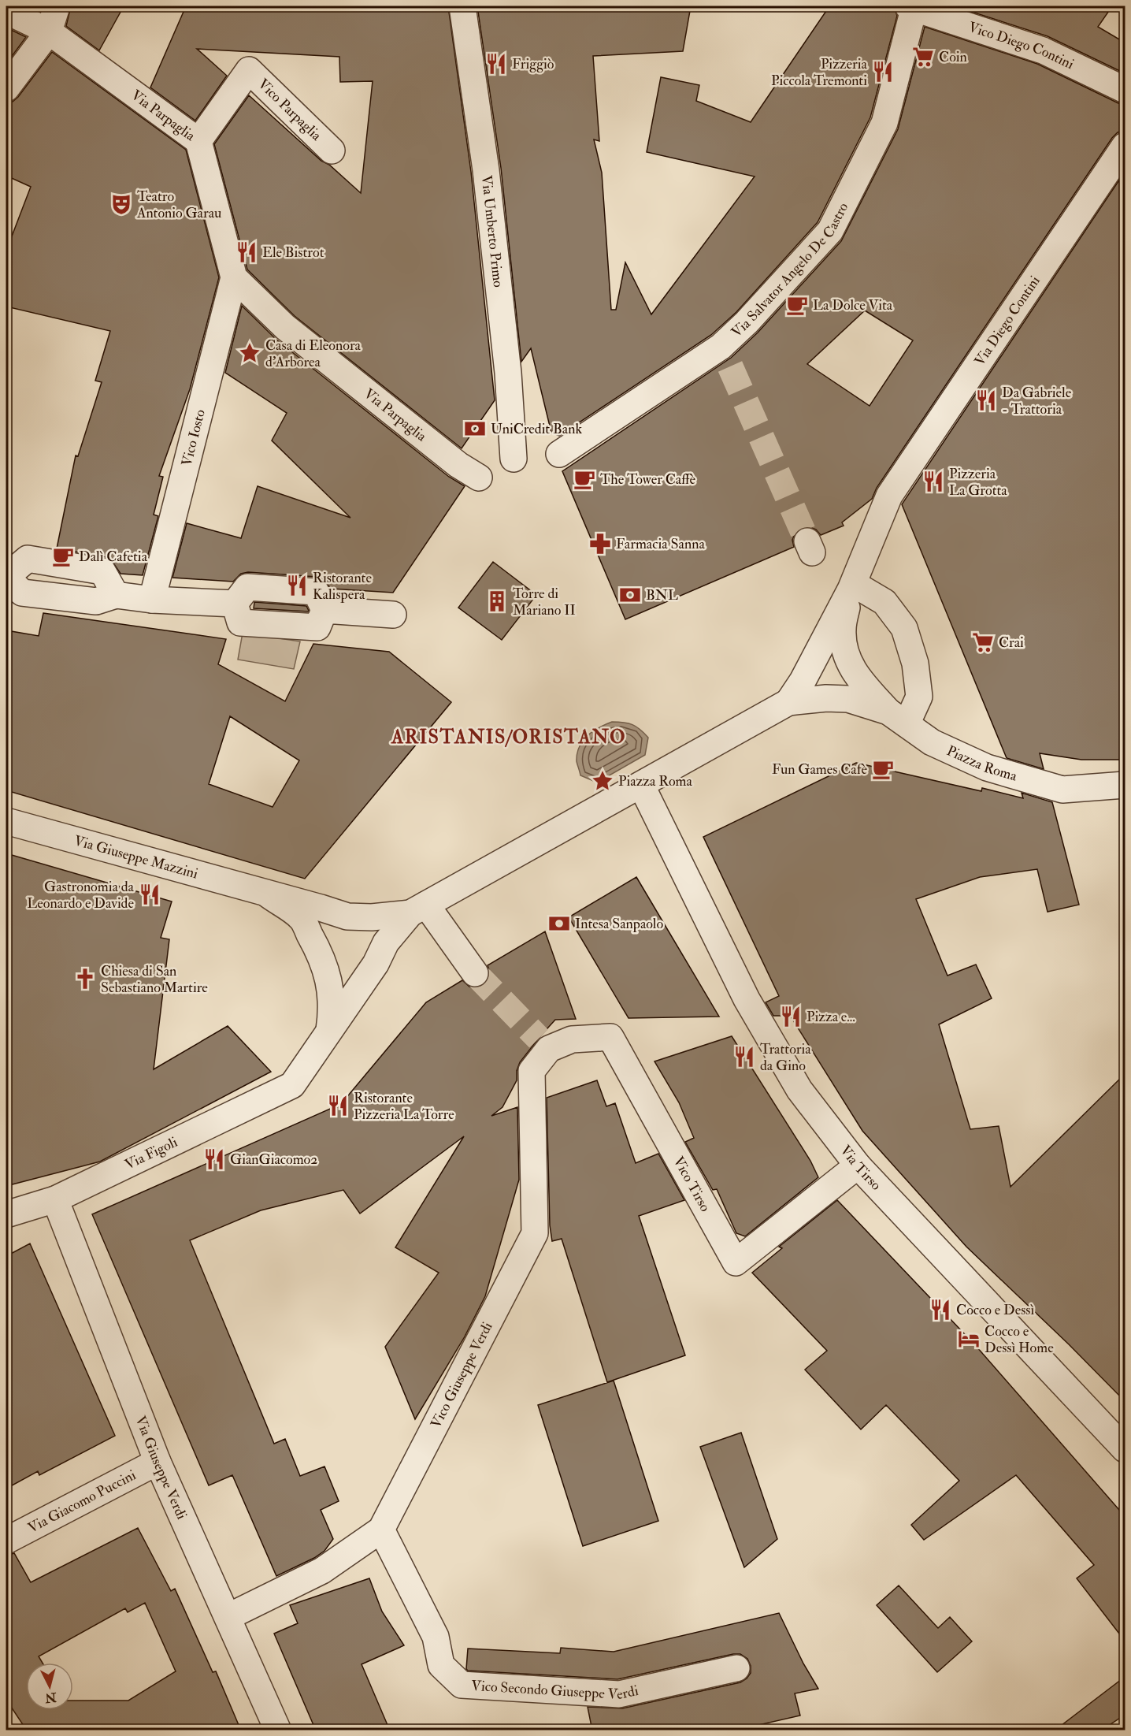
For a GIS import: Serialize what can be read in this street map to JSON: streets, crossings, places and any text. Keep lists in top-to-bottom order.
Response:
{
  "streets": {
    "street": [
      "Vico Diego Contini",
      "Vico Parpaglia",
      "Via Parpaglia",
      "Via Umberto Primo",
      "Via Salvator Angelo De Castro",
      "Via Diego Contini",
      "Vico Iosto",
      "Piazza Roma",
      "Via Giuseppe Mazzini",
      "Via Figoli",
      "Via Tirso",
      "Vico Tirso",
      "Vico Giuseppe Verdi",
      "Via Giuseppe Verdi",
      "Via Giacomo Puccini",
      "Vico Secondo Giuseppe Verdi"
    ]
  },
  "crossings": [
    ["Vico Diego Contini", "Via Salvator Angelo De Castro"],
    ["Vico Parpaglia", "Via Parpaglia"],
    ["Via Parpaglia", "Vico Iosto"],
    ["Via Diego Contini", "Piazza Roma"],
    ["Piazza Roma", "Via Giuseppe Mazzini"],
    ["Piazza Roma", "Via Figoli"],
    ["Piazza Roma", "Via Tirso"],
    ["Via Figoli", "Via Giuseppe Verdi"],
    ["Via Tirso", "Vico Tirso"],
    ["Vico Tirso", "Vico Giuseppe Verdi"],
    ["Vico Giuseppe Verdi", "Via Giuseppe Verdi"],
    ["Vico Giuseppe Verdi", "Vico Secondo Giuseppe Verdi"],
    ["Via Giuseppe Verdi", "Via Giacomo Puccini"]
  ],
  "districts": ["ARISTANIS/ORISTANO"],
  "places": {
    "supermarket": ["Coin", "Crai"],
    "restaurant": [
      "Friggiò",
      "Pizzeria Piccola Tremonti",
      "Ele Bistrot",
      "Da Gabriele - Trattoria",
      "Pizzeria La Grotta",
      "Ristorante Kalispera",
      "Gastronomia da Leonardo e Davide",
      "Pizza e...",
      "Trattoria da Gino",
      "Ristorante Pizzeria La Torre",
      "GianGiacomo2",
      "Cocco e Dessì"
    ],
    "theatre": ["Teatro Antonio Garau"],
    "cafe": [
      "La Dolce Vita",
      "The Tower Caffè",
      "Dalì Cafetia",
      "Fun Games Cafè"
    ],
    "place": ["Casa di Eleonora d'Arborea", "Piazza Roma"],
    "bank": ["UniCredit Bank", "BNL", "Intesa Sanpaolo"],
    "pharmacy": ["Farmacia Sanna"],
    "building": ["Torre di Mariano II"],
    "church": ["Chiesa di San Sebastiano Martire"],
    "hotel": ["Cocco e Dessì Home"]
  },
  "north": "bottom"
}
